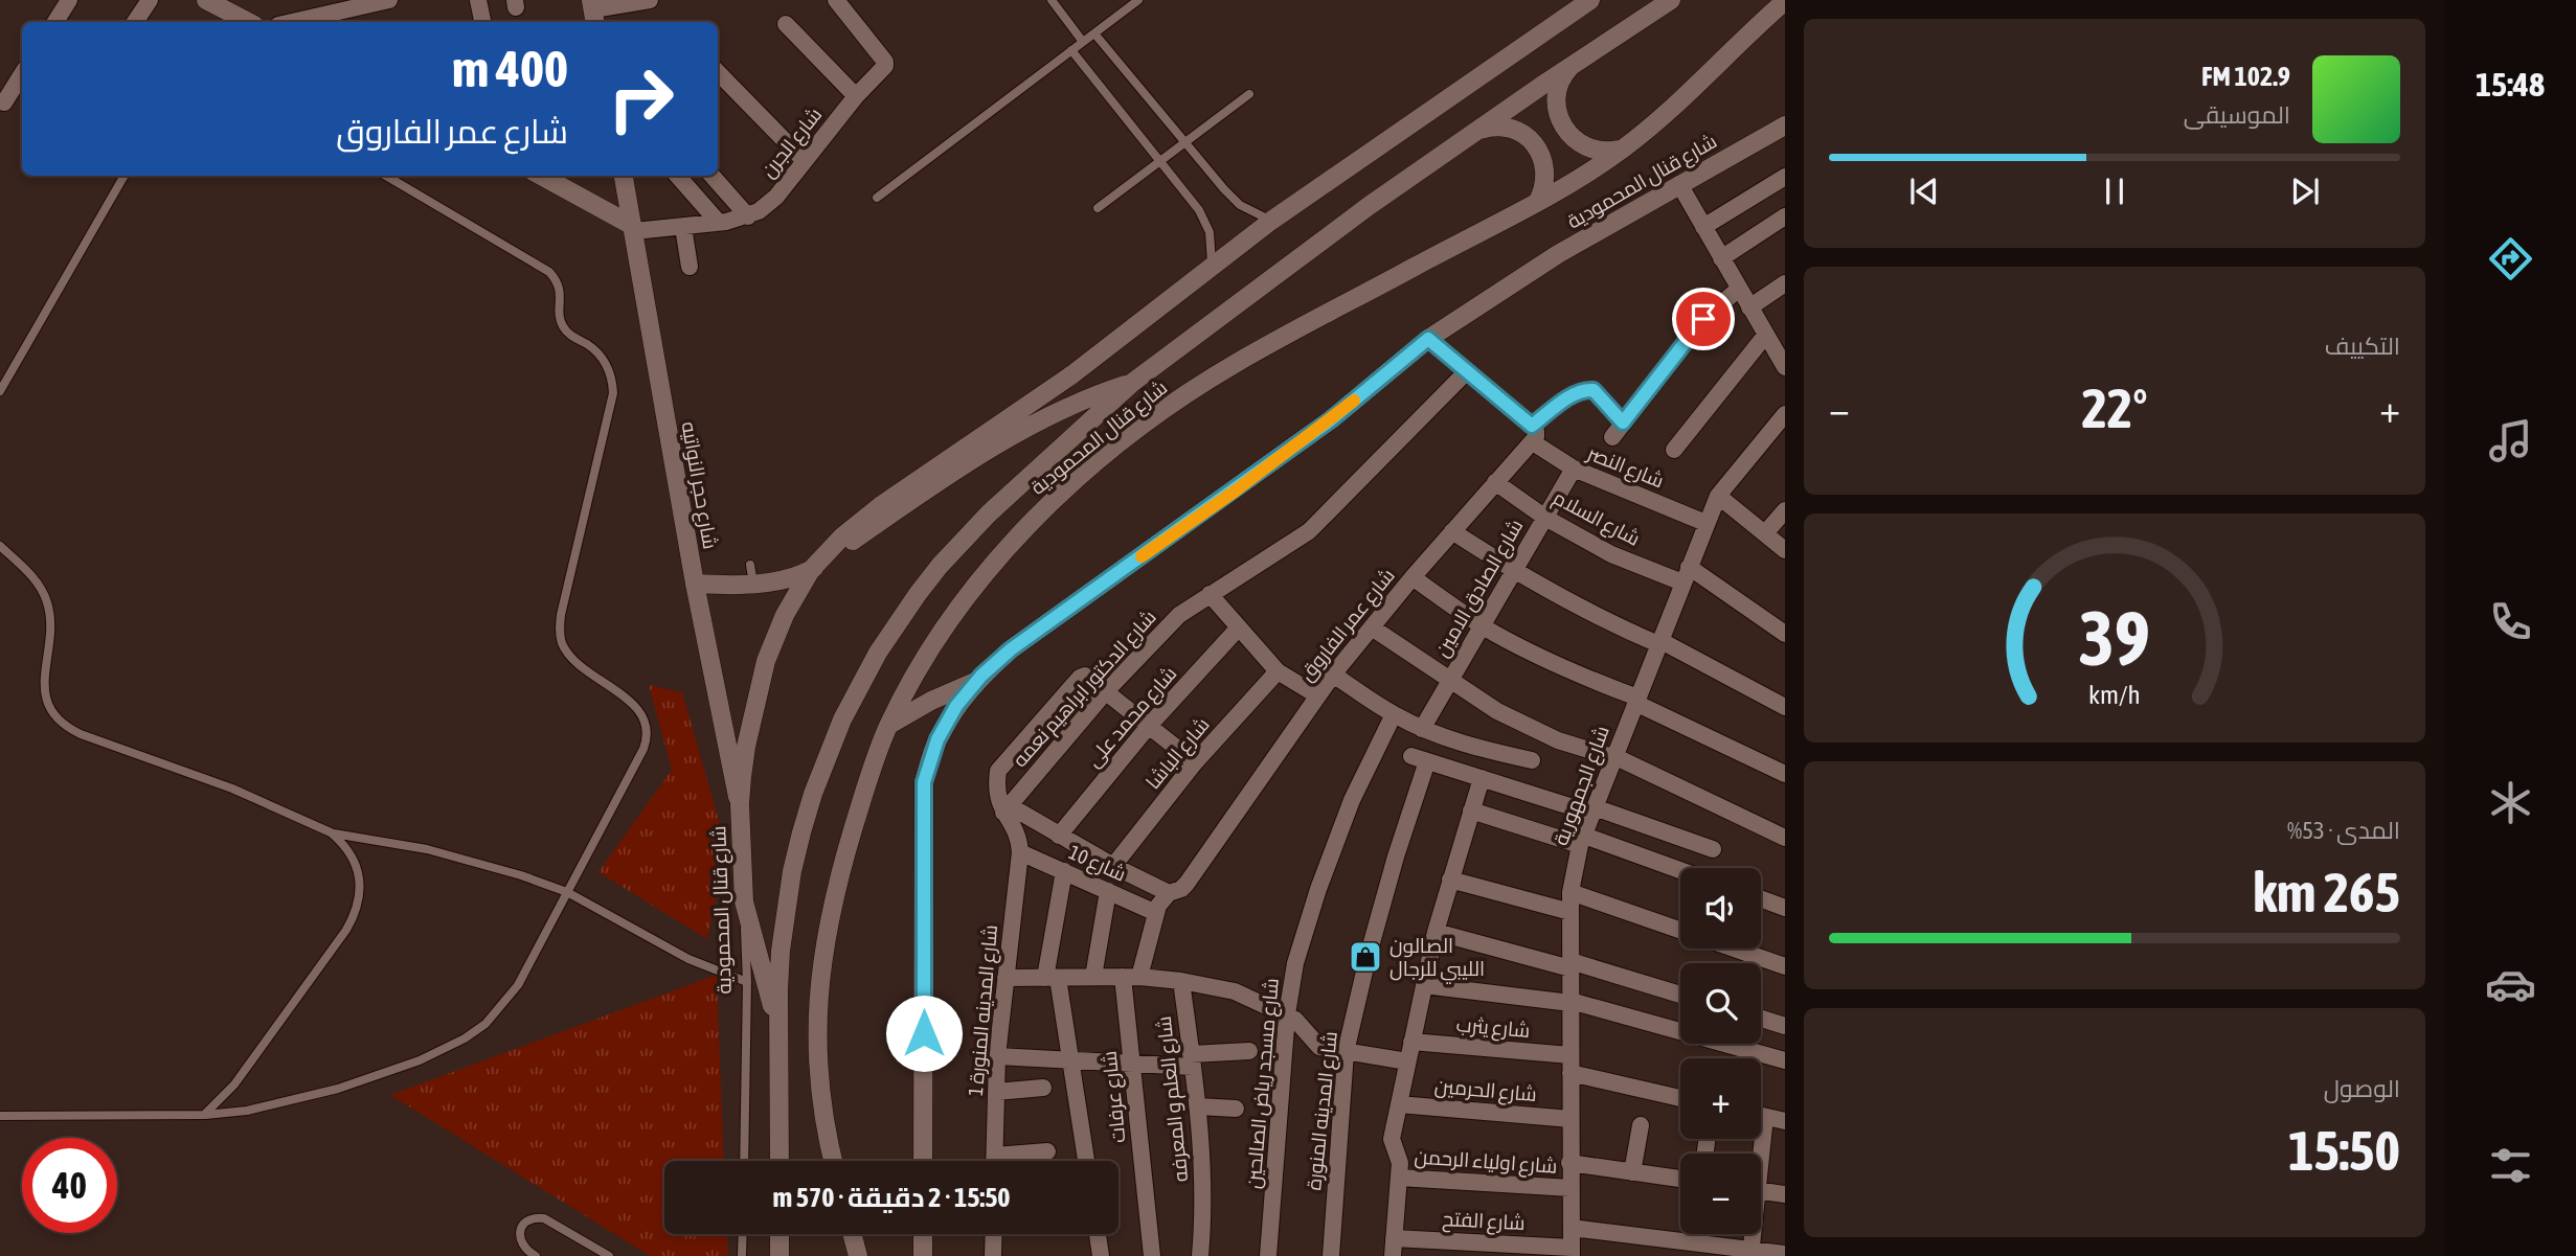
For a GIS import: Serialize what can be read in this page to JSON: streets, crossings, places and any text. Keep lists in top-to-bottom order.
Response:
{
  "streets": {
    "main road": ["شارع قنال المحمودية", "شارع حجر النواتيه"],
    "street": [
      "شارع الجرن",
      "شارع النصر",
      "شارع السلام",
      "شارع الصادق الامين",
      "شارع عمر الفاروق",
      "شارع الدكتور ابراهيم نعمه",
      "شارع محمد على",
      "شارع الباشا",
      "شارع الجمهورية",
      "شارع 10",
      "شارع المدينه المنورة 1",
      "شارع يثرب",
      "شارع مسجد رياض الصالحين",
      "شارع الحرمين",
      "شارع عرفات",
      "شارع العلم و المعرفه",
      "شارع المدينه المنورة",
      "شارع اولياء الرحمن",
      "شارع الفتح"
    ]
  },
  "crossings": [
    ["شارع الجرن", "شارع حجر النواتيه"],
    ["شارع قنال المحمودية", "شارع حجر النواتيه"],
    ["شارع النصر", "شارع الصادق الامين"],
    ["شارع النصر", "شارع عمر الفاروق"],
    ["شارع النصر", "شارع الجمهورية"],
    ["شارع السلام", "شارع الصادق الامين"],
    ["شارع السلام", "شارع عمر الفاروق"],
    ["شارع السلام", "شارع الجمهورية"],
    ["شارع عمر الفاروق", "شارع 10"],
    ["شارع عمر الفاروق", "شارع عرفات"],
    ["شارع الدكتور ابراهيم نعمه", "شارع المدينه المنورة 1"],
    ["شارع الجمهورية", "شارع يثرب"],
    ["شارع الجمهورية", "شارع الحرمين"],
    ["شارع الجمهورية", "شارع اولياء الرحمن"],
    ["شارع الجمهورية", "شارع الفتح"],
    ["شارع 10", "شارع المدينه المنورة 1"]
  ],
  "places": {
    "shop": ["الصالون الليبي للرجال"]
  },
  "page": {
    "tabs": "15:48",
    "turn": ["400 m", "شارع عمر الفاروق"],
    "song": ["102.9 FM", "الموسيقى"],
    "tile": [
      "التكييف",
      ["المدى · 53%", "265 km"],
      ["الوصول", "15:50"]
    ],
    "heat": ["−", "22°", "+"],
    "map_buttons": ["+", "−"],
    "limit": "40",
    "trip": "15:50 · 2 دقيقة · 570 m",
    "gauge": ["39", "km/h"]
  }
}
